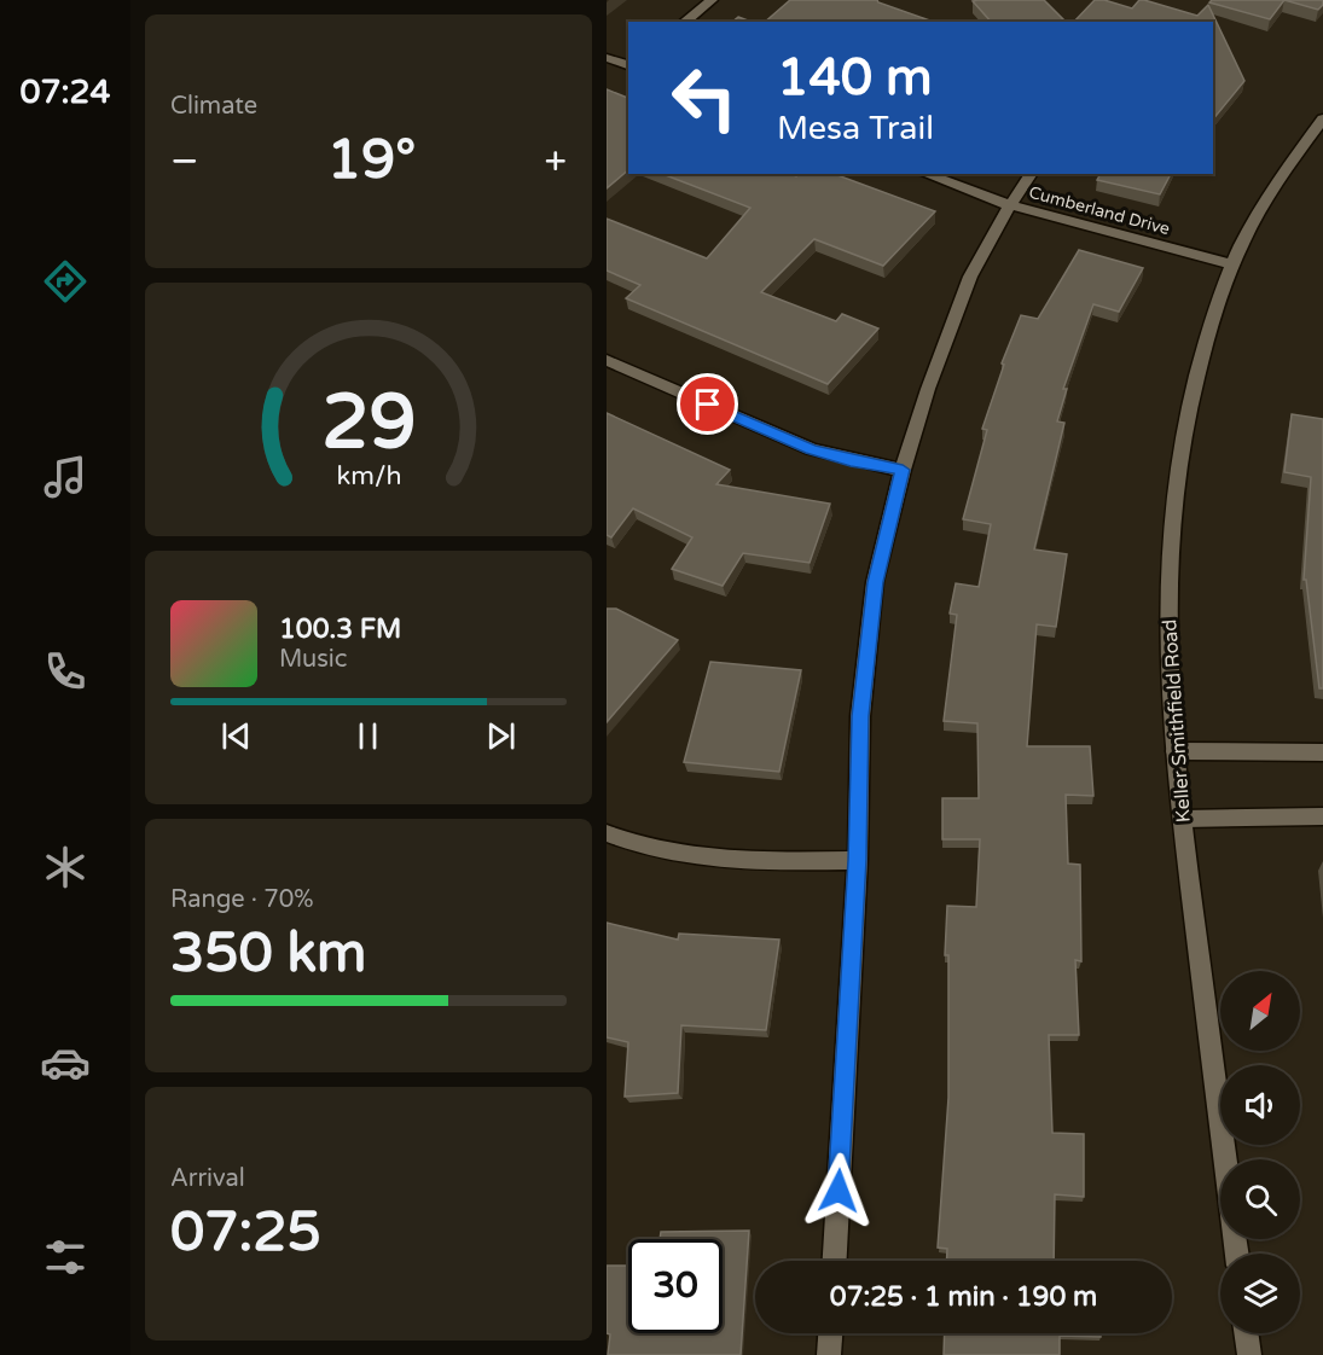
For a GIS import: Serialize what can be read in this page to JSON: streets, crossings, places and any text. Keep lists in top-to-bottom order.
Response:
{
  "streets": {
    "street": ["Cumberland Drive", "Keller Smithfield Road"]
  },
  "crossings": [
    ["Cumberland Drive", "Keller Smithfield Road"]
  ],
  "north": "top right",
  "page": {
    "tabs": "07:24",
    "tile": [
      "Climate",
      ["Range · 70%", "350 km"],
      ["Arrival", "07:25"]
    ],
    "turn": ["140 m", "Mesa Trail"],
    "heat": ["−", "19°", "+"],
    "song": ["100.3 FM", "Music"],
    "limit": "30",
    "trip": "07:25 · 1 min · 190 m",
    "gauge": ["29", "km/h"]
  }
}
